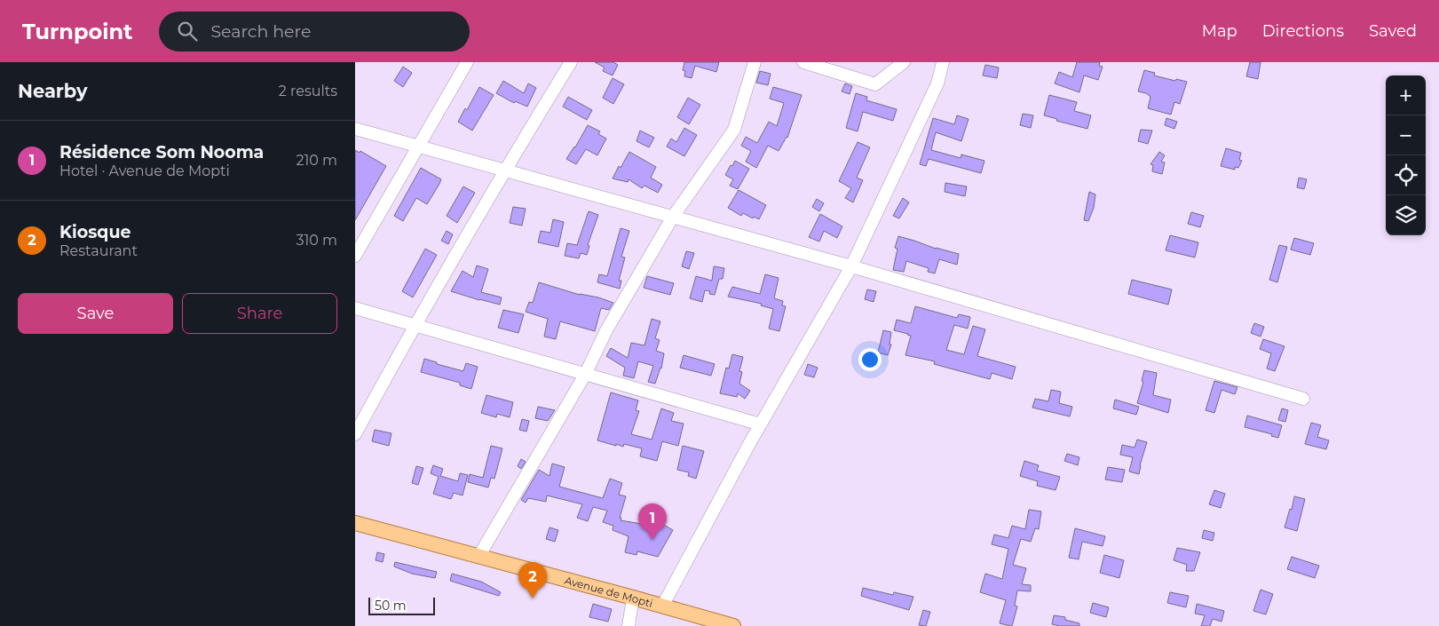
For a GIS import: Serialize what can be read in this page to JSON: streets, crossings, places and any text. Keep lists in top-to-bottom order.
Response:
{
  "streets": {
    "main road": ["Avenue de Mopti"]
  },
  "scale_bar": "50 m",
  "page": {
    "header": "Turnpoint",
    "search": "Search here",
    "nav": ["Map", "Directions", "Saved"],
    "heading": ["Nearby", "2 results"],
    "map_buttons": ["+", "−"],
    "list": [
      {
        "mark": "1",
        "name": "Résidence Som Nooma",
        "note": "Hotel · Avenue de Mopti",
        "value": "210 m"
      },
      {
        "mark": "2",
        "name": "Kiosque",
        "note": "Restaurant",
        "value": "310 m"
      }
    ],
    "buttons": ["Save", "Share"],
    "pins": ["1", "2"],
    "scale": "50 m"
  }
}
